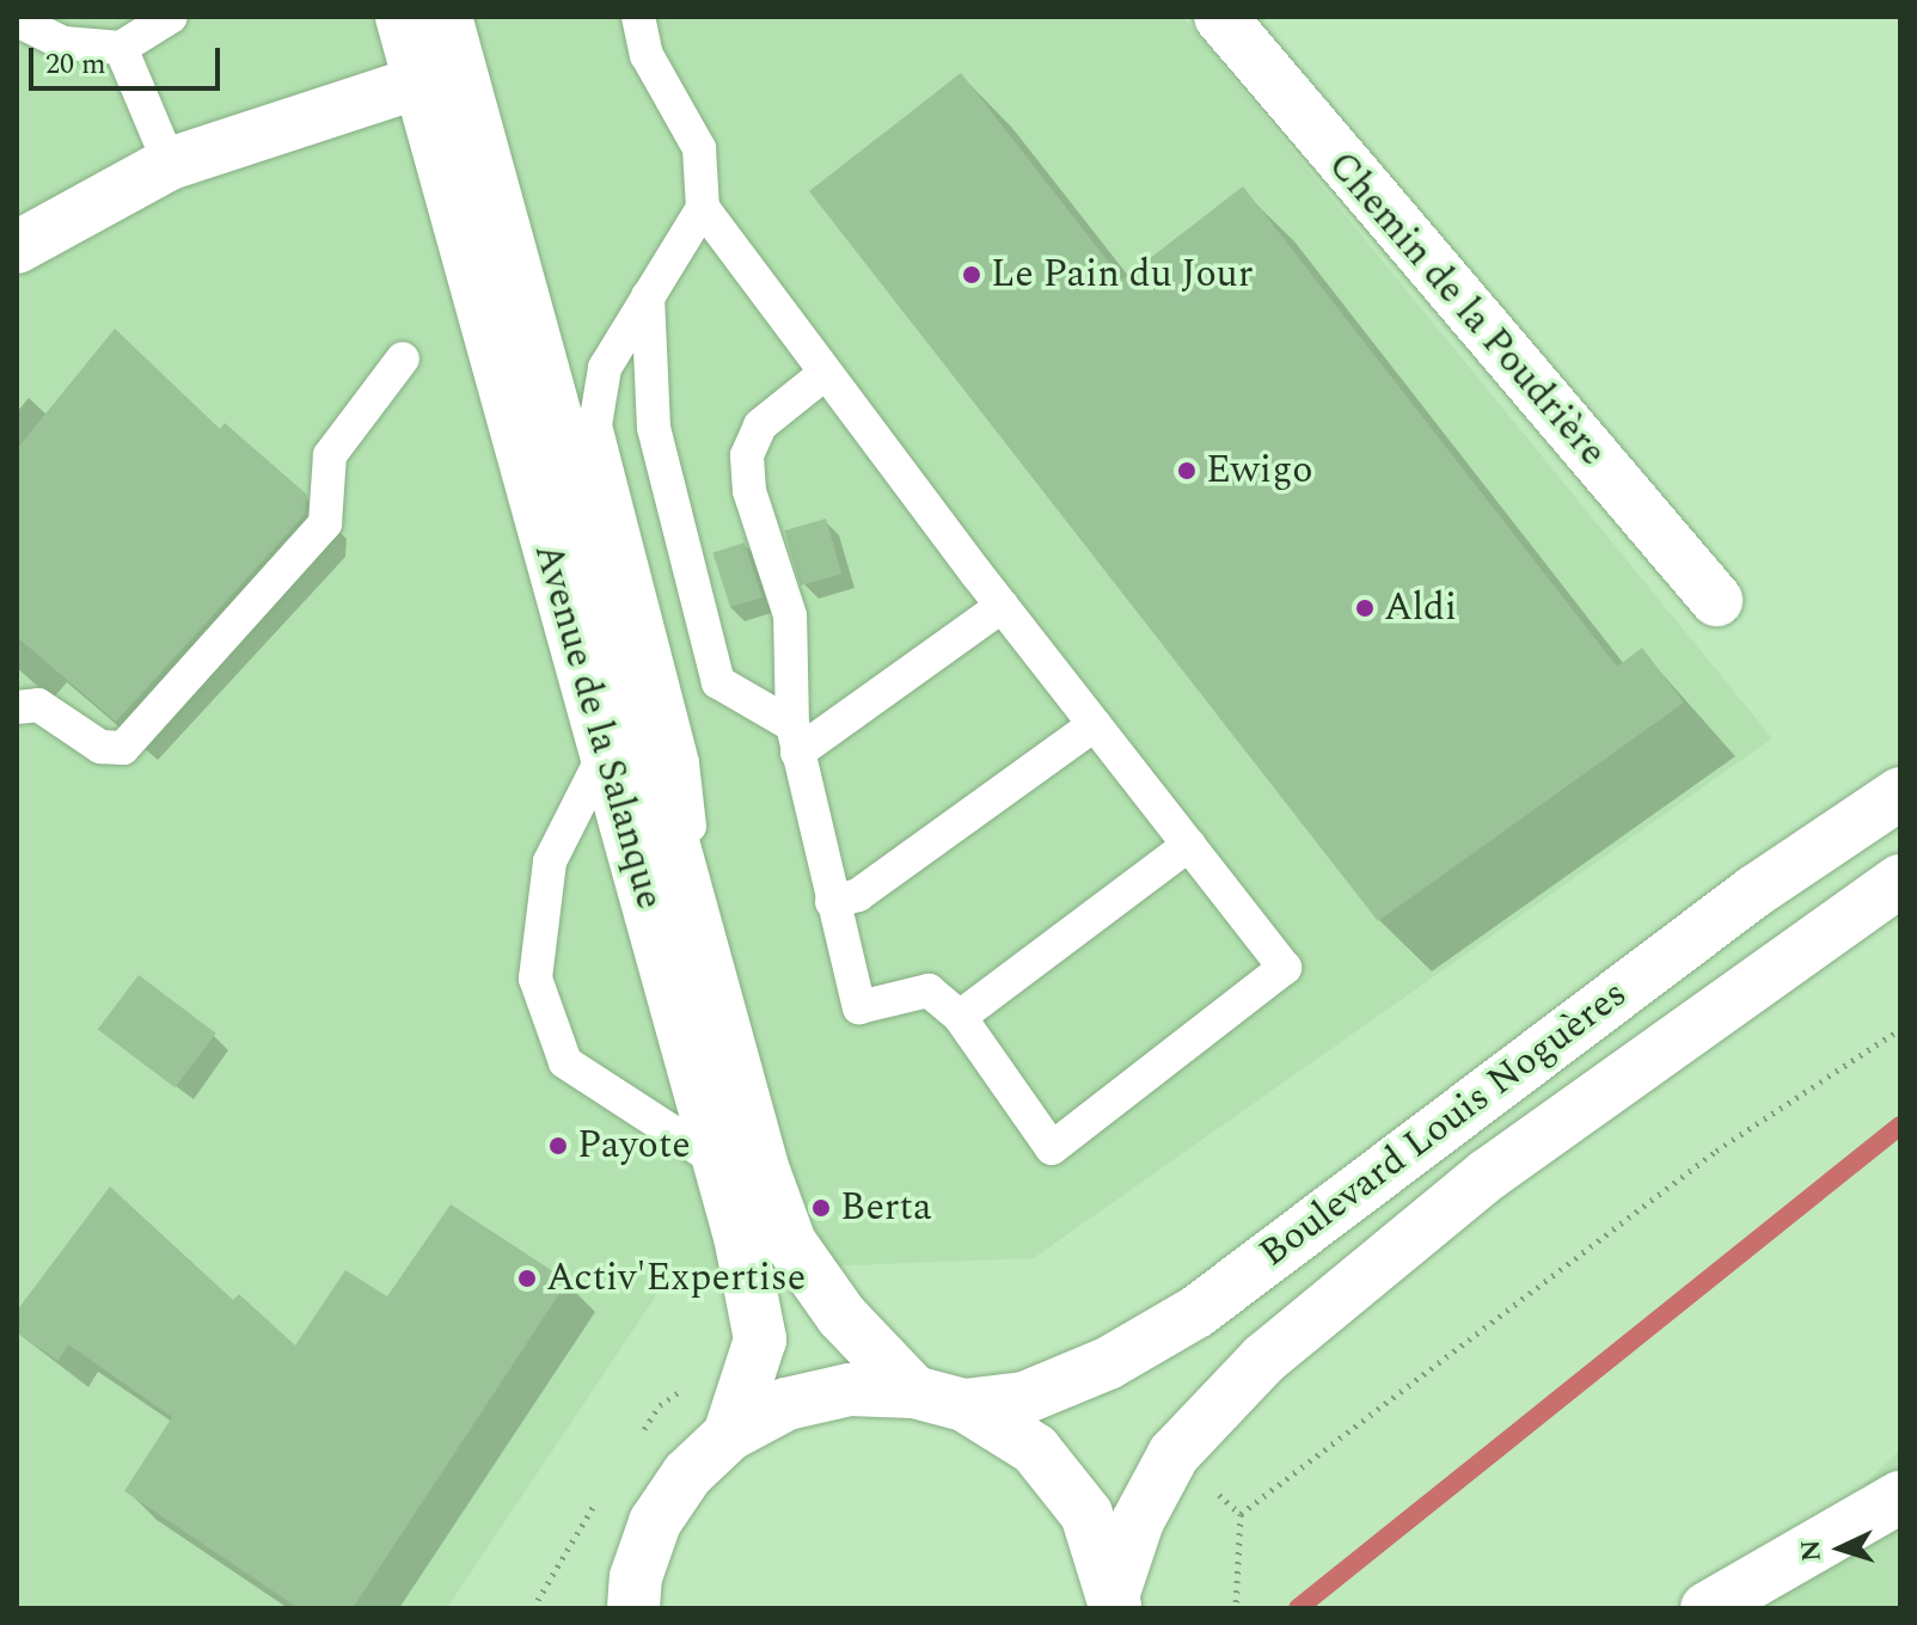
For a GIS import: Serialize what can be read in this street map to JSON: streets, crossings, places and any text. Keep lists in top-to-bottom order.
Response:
{
  "streets": {
    "main road": ["Chemin de la Poudrière", "Avenue de la Salanque", "Boulevard Louis Noguères"]
  },
  "places": [
    "Le Pain du Jour",
    "Ewigo",
    "Aldi",
    "Payote",
    "Berta",
    "Activ'Expertise"
  ],
  "scale_bar": "20 m",
  "north": "left"
}
